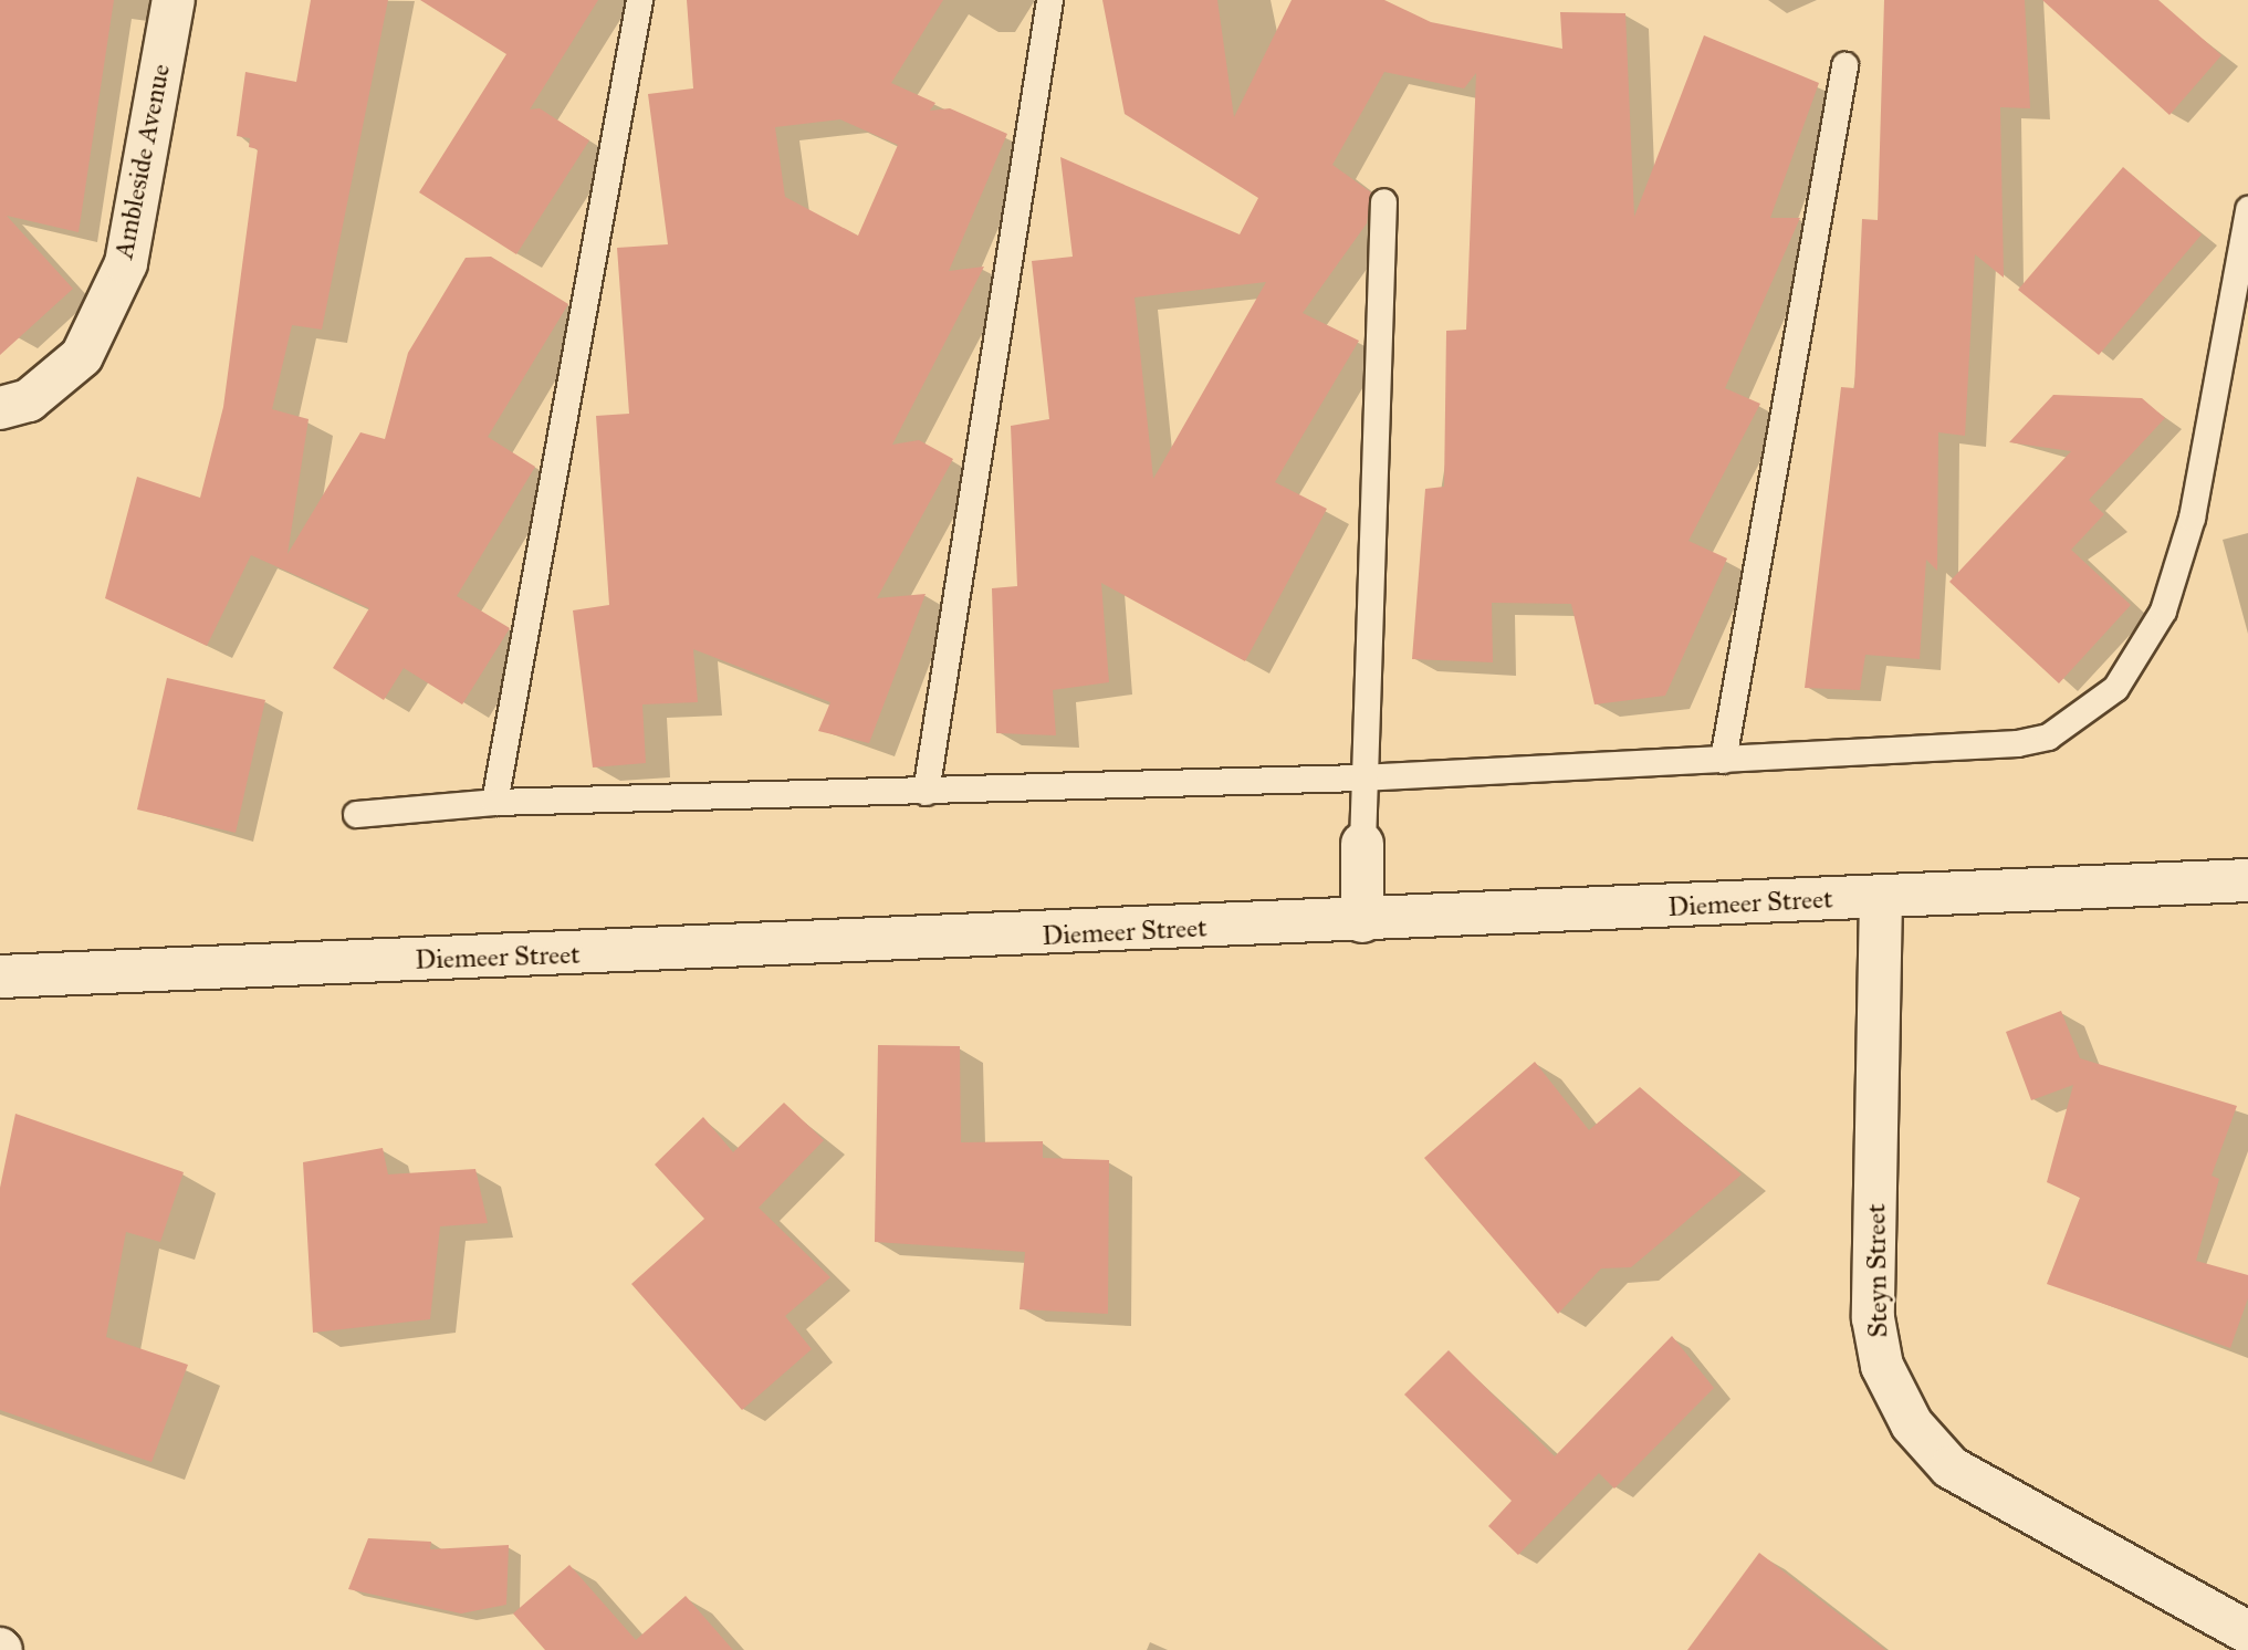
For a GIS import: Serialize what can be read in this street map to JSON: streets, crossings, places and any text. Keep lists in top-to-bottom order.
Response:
{
  "streets": {
    "street": ["Ambleside Avenue", "Diemeer Street", "Steyn Street"]
  },
  "crossings": [
    ["Diemeer Street", "Steyn Street"]
  ]
}
